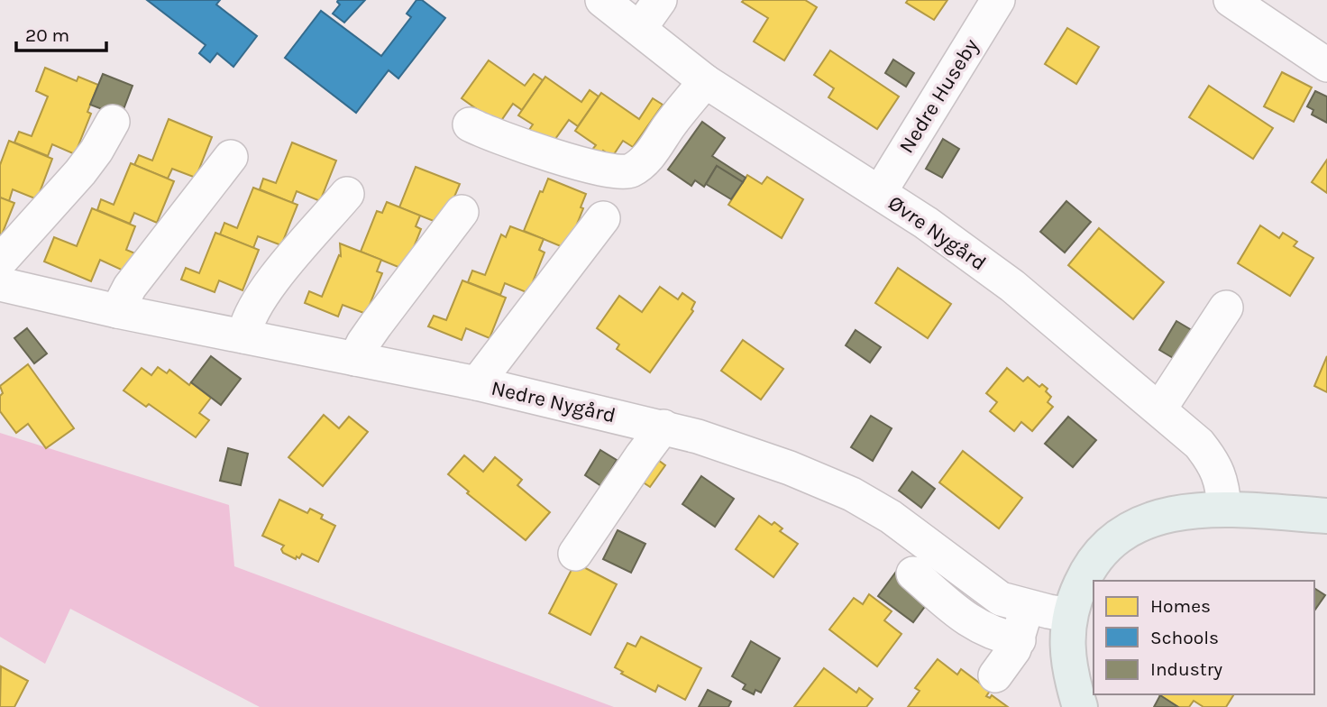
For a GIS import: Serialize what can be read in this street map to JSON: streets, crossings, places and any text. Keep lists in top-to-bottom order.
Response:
{
  "streets": {
    "street": ["Nedre Huseby", "Øvre Nygård", "Nedre Nygård"]
  },
  "crossings": [
    ["Nedre Huseby", "Øvre Nygård"]
  ],
  "legend": ["Homes", "Schools", "Industry"],
  "scale_bar": "20 m"
}
